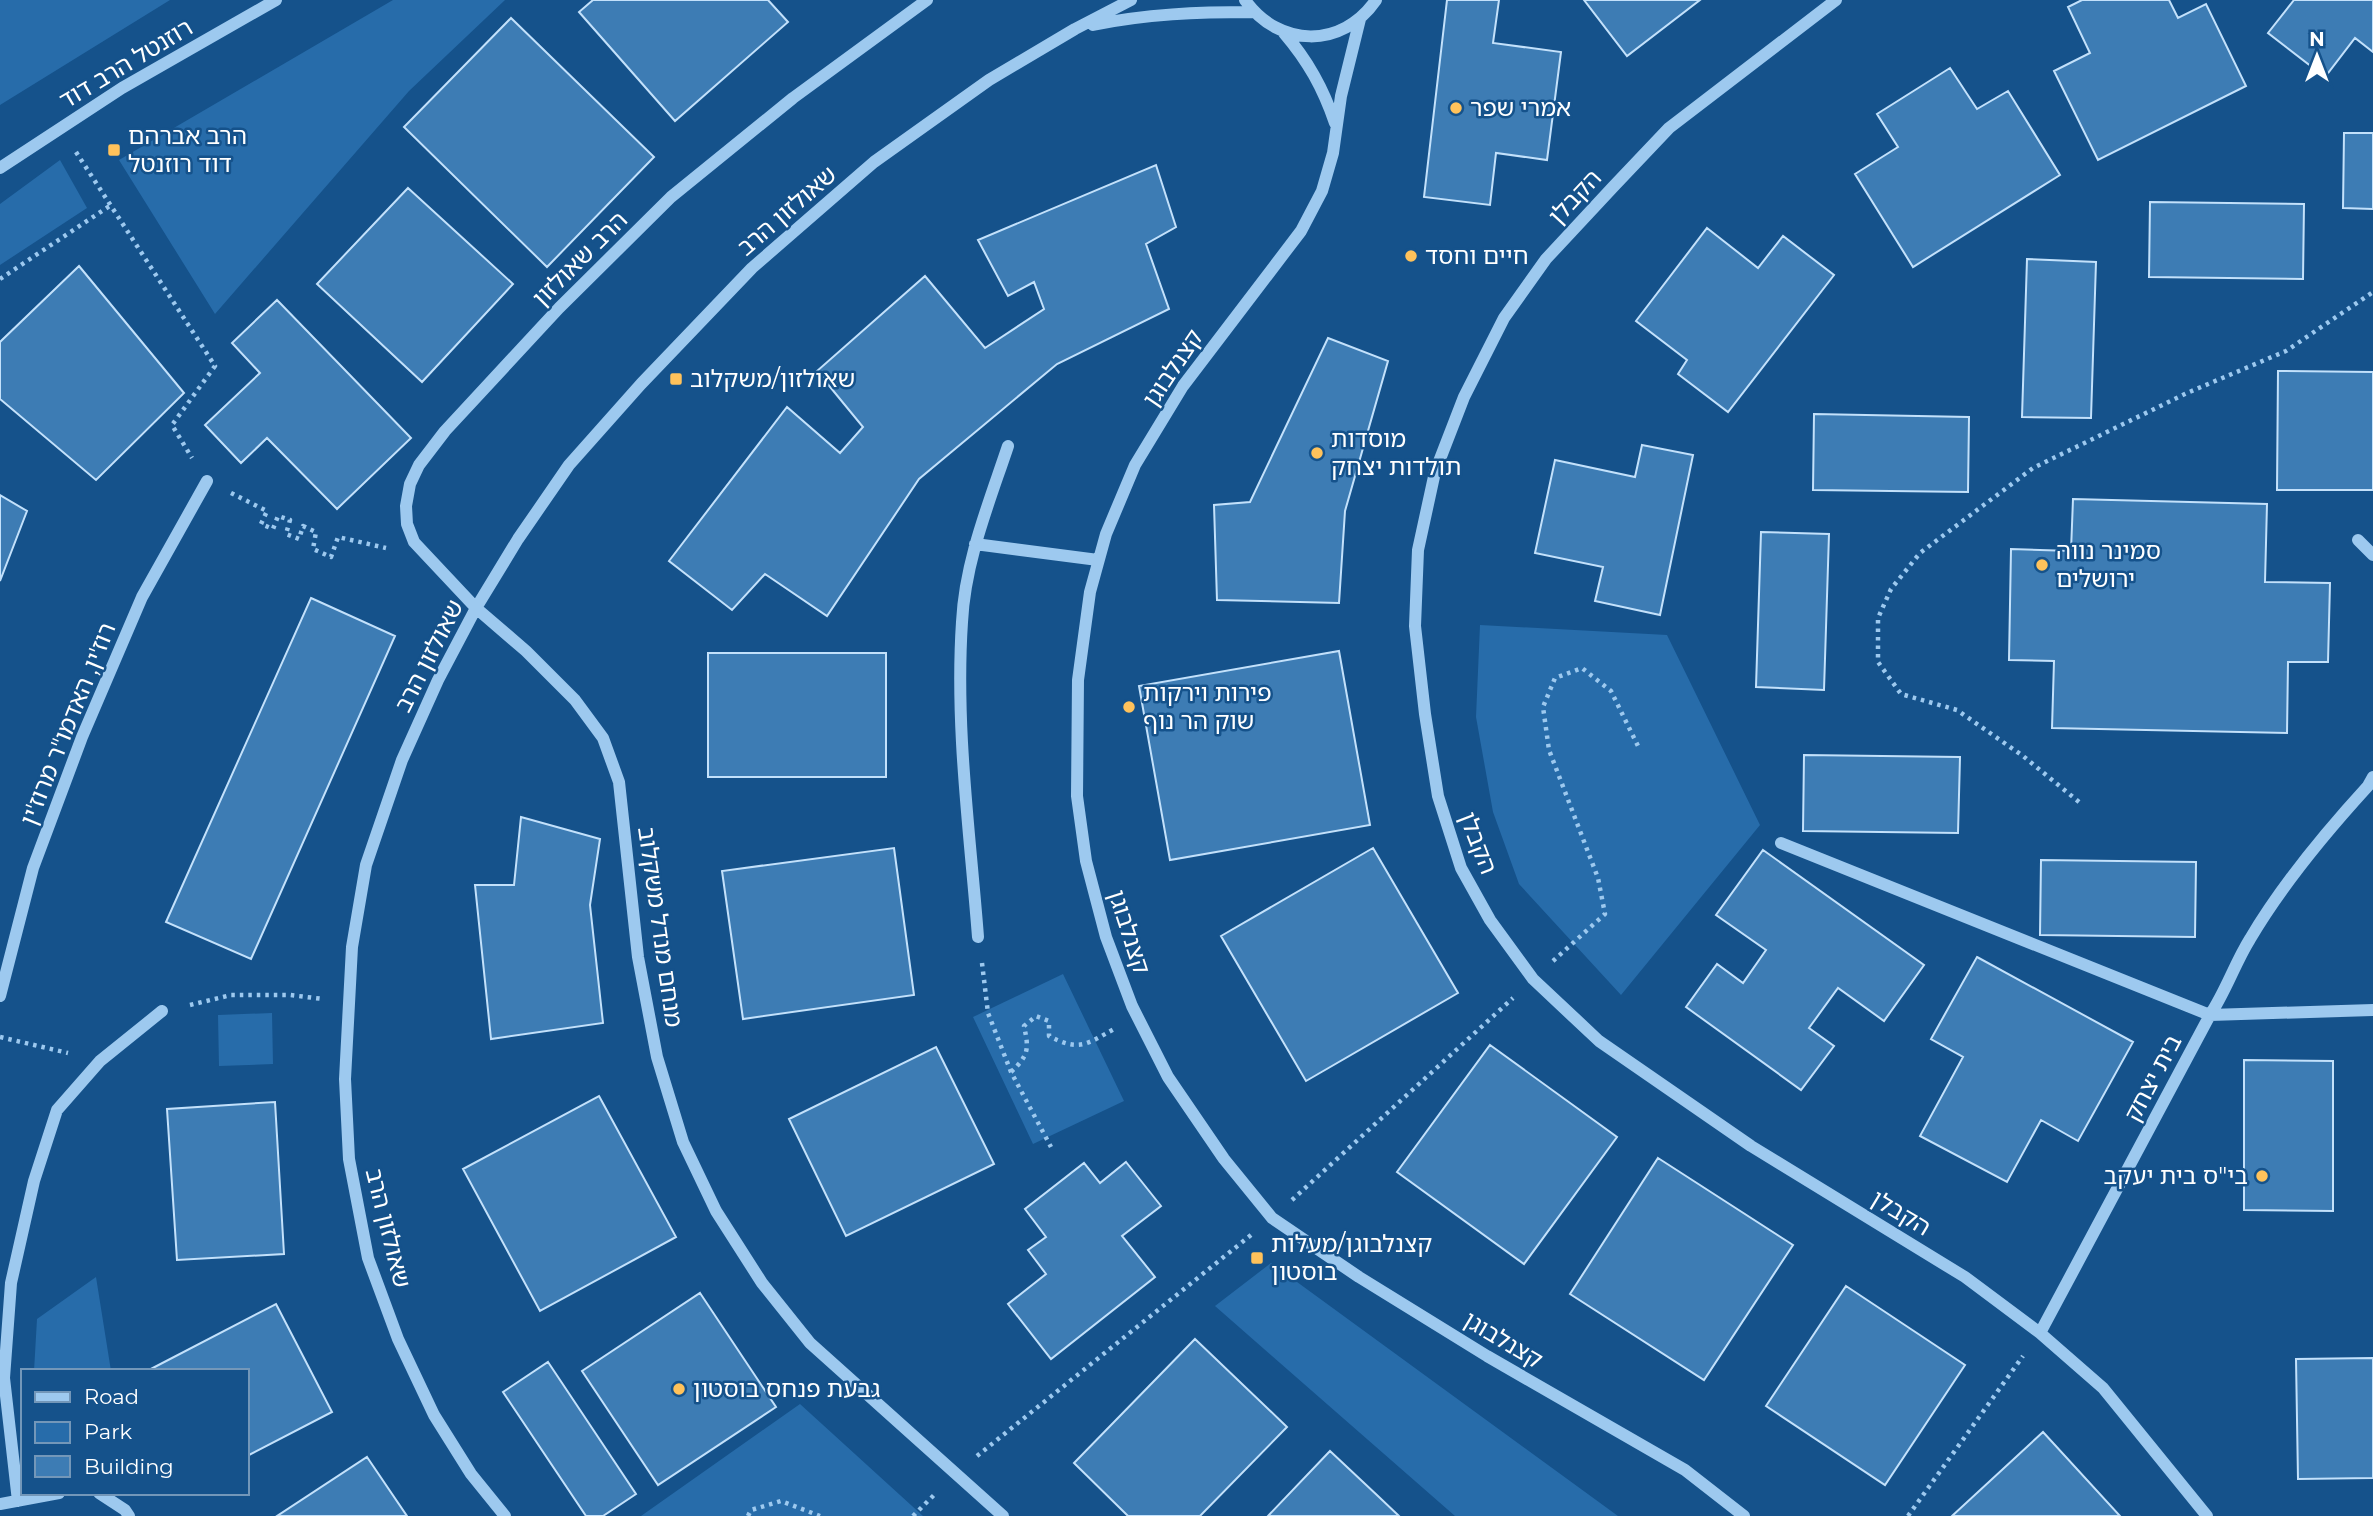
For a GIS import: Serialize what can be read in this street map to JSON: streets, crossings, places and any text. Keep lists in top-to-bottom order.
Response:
{
  "streets": {
    "street": [
      "רוזנטל הרב דוד",
      "הקבלן",
      "שאולזון הרב",
      "הרב שאולזון",
      "קצנלבוגן",
      "רוז'ין, האדמו\"ר מרוז'ין",
      "מנחם מנדל משקלוב",
      "בית יצחק"
    ]
  },
  "crossings": [
    ["הקבלן", "בית יצחק"],
    ["שאולזון הרב", "הרב שאולזון"],
    ["שאולזון הרב", "מנחם מנדל משקלוב"],
    ["הרב שאולזון", "מנחם מנדל משקלוב"]
  ],
  "places": {
    "other": [
      "אמרי שפר",
      "חיים וחסד",
      "מוסדות תולדות יצחק",
      "סמינר נווה ירושלים",
      "פירות וירקות שוק הר נוף",
      "בי\"ס בית יעקב",
      "גבעת פנחס בוסטון"
    ],
    "transit": ["הרב אברהם דוד רוזנטל", "שאולזון/משקלוב", "קצנלבוגן/מעלות בוסטון"]
  },
  "legend": ["Road", "Park", "Building"],
  "north": "top"
}
